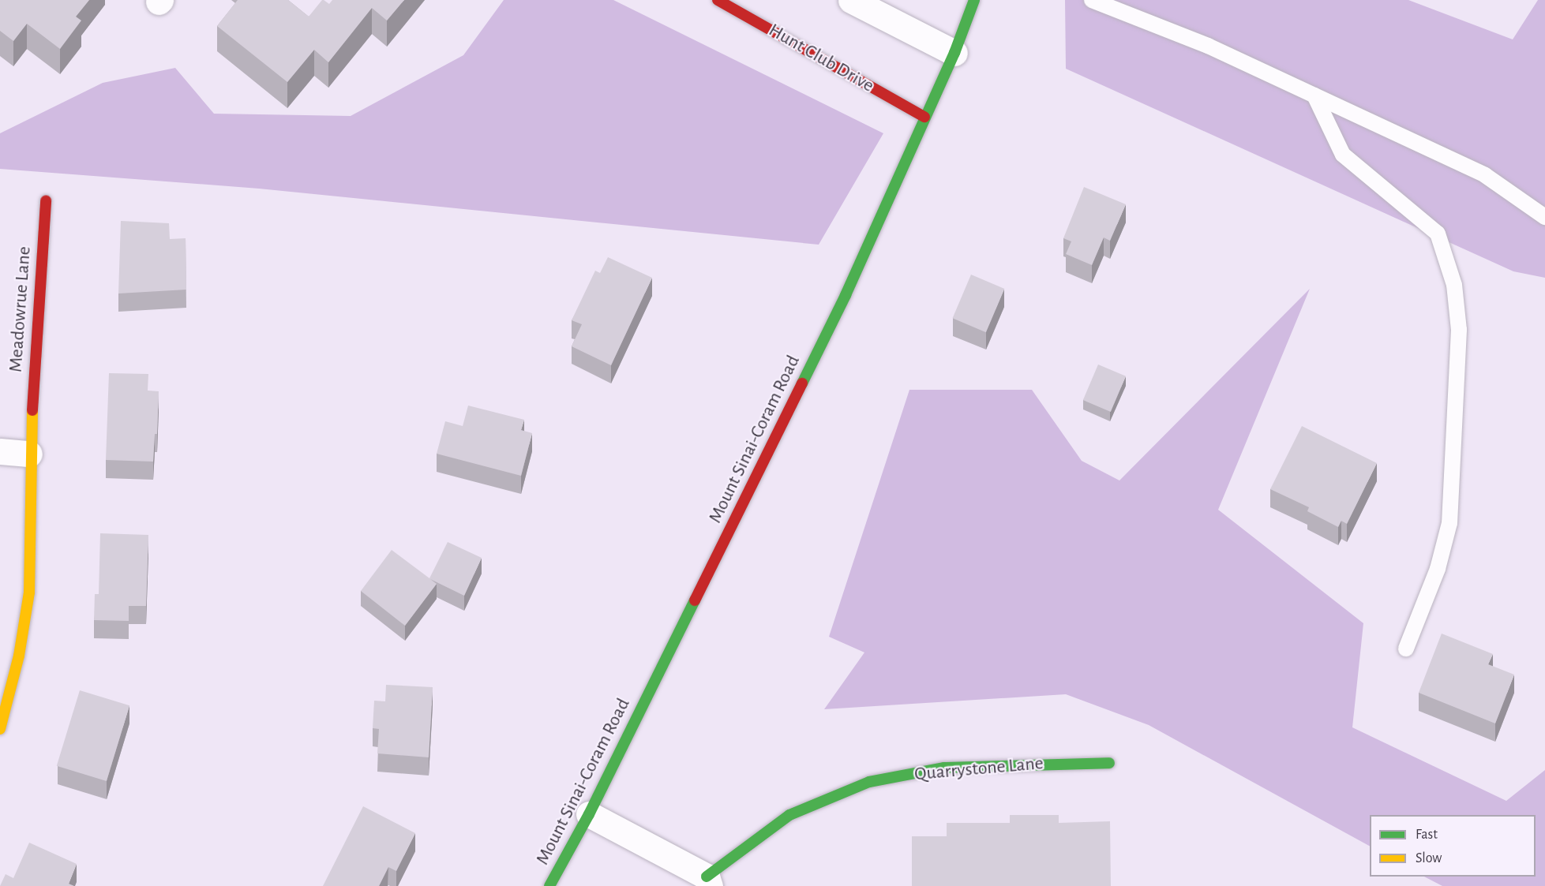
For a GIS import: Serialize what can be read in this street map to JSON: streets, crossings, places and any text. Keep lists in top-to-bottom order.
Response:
{
  "streets": {
    "street": [
      "Hunt Club Drive",
      "Meadowrue Lane",
      "Mount Sinai-Coram Road",
      "Quarrystone Lane"
    ]
  },
  "crossings": [
    ["Hunt Club Drive", "Mount Sinai-Coram Road"],
    ["Mount Sinai-Coram Road", "Quarrystone Lane"]
  ],
  "legend": ["Fast", "Slow"]
}
